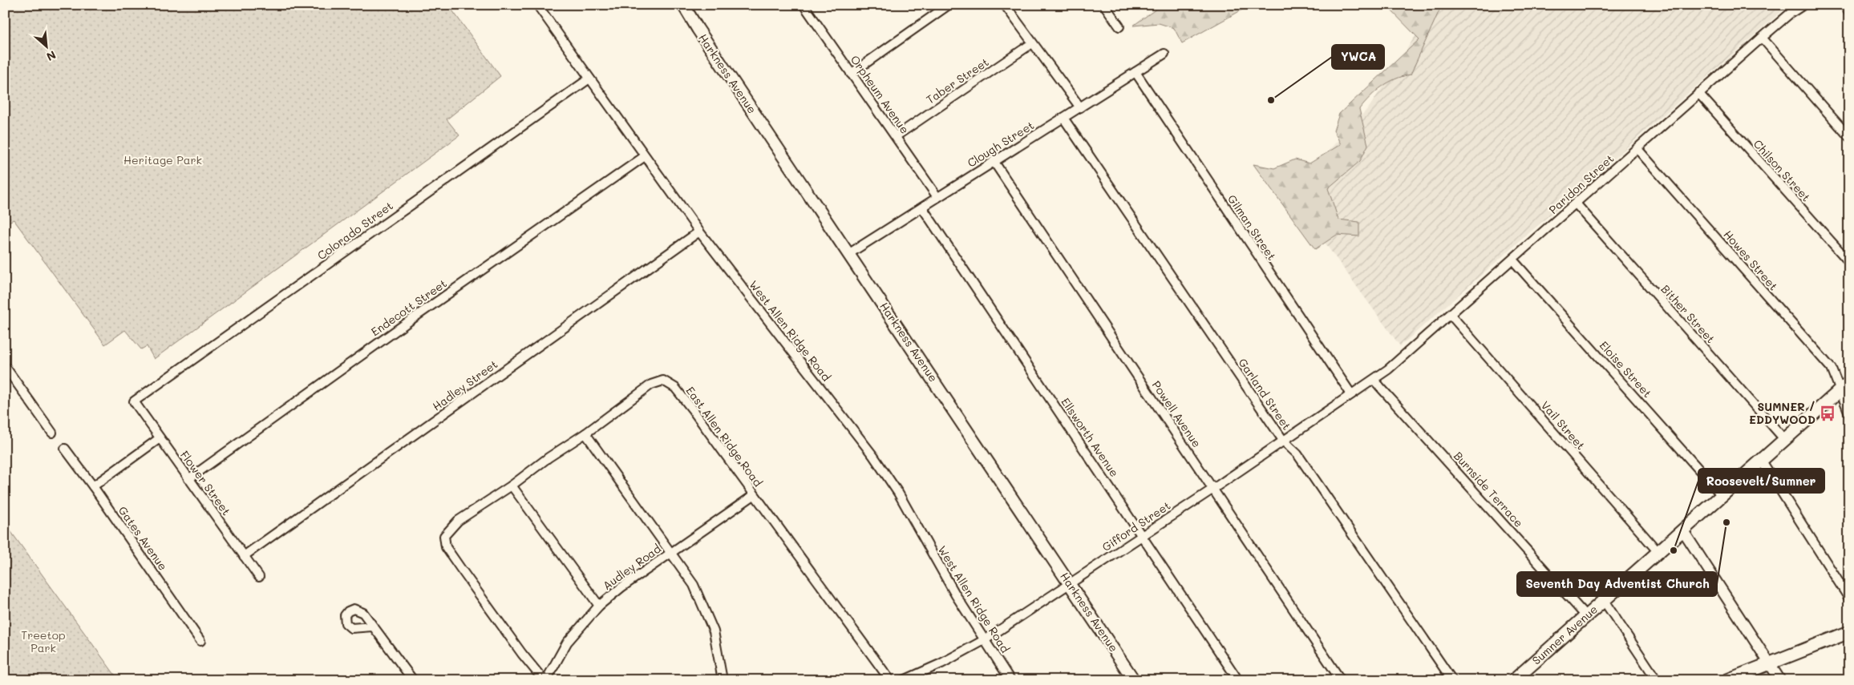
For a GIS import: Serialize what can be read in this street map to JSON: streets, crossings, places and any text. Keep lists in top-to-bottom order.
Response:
{
  "streets": {
    "main road": ["Harkness Avenue", "Sumner Avenue"],
    "street": [
      "Taber Street",
      "Orpheum Avenue",
      "Clough Street",
      "Chilson Street",
      "Paridon Street",
      "Gilman Street",
      "Colorado Street",
      "Howes Street",
      "Endecott Street",
      "Bither Street",
      "West Allen Ridge Road",
      "Eloise Street",
      "Hadley Street",
      "Garland Street",
      "Powell Avenue",
      "Vail Street",
      "East Allen Ridge Road",
      "Ellsworth Avenue",
      "Flower Street",
      "Burnside Terrace",
      "Gifford Street",
      "Gates Avenue",
      "Audley Road"
    ]
  },
  "crossings": [
    ["Harkness Avenue", "Clough Street"],
    ["Harkness Avenue", "Gifford Street"],
    ["Taber Street", "Orpheum Avenue"],
    ["Orpheum Avenue", "Clough Street"],
    ["Clough Street", "Gilman Street"],
    ["Clough Street", "Garland Street"],
    ["Clough Street", "Powell Avenue"],
    ["Clough Street", "Ellsworth Avenue"],
    ["Chilson Street", "Paridon Street"],
    ["Paridon Street", "Howes Street"],
    ["Paridon Street", "Bither Street"],
    ["Paridon Street", "Eloise Street"],
    ["Paridon Street", "Vail Street"],
    ["Paridon Street", "Burnside Terrace"],
    ["Paridon Street", "Gifford Street"],
    ["Gilman Street", "Gifford Street"],
    ["Colorado Street", "West Allen Ridge Road"],
    ["Colorado Street", "Flower Street"],
    ["Howes Street", "Sumner Avenue"],
    ["Endecott Street", "West Allen Ridge Road"],
    ["Endecott Street", "Flower Street"],
    ["Bither Street", "Sumner Avenue"],
    ["West Allen Ridge Road", "Hadley Street"],
    ["West Allen Ridge Road", "Gifford Street"],
    ["Eloise Street", "Sumner Avenue"],
    ["Hadley Street", "Flower Street"],
    ["Garland Street", "Gifford Street"],
    ["Powell Avenue", "Gifford Street"],
    ["Vail Street", "Sumner Avenue"],
    ["East Allen Ridge Road", "Audley Road"],
    ["Ellsworth Avenue", "Gifford Street"],
    ["Burnside Terrace", "Gifford Street"],
    ["Burnside Terrace", "Sumner Avenue"]
  ],
  "parks": ["Heritage Park", "Treetop Park"],
  "places": {
    "other": ["YWCA", "Seventh Day Adventist Church", "Roosevelt/Sumner"],
    "bus stop": ["SUMNER / EDDYWOOD"]
  },
  "north": "bottom right"
}
